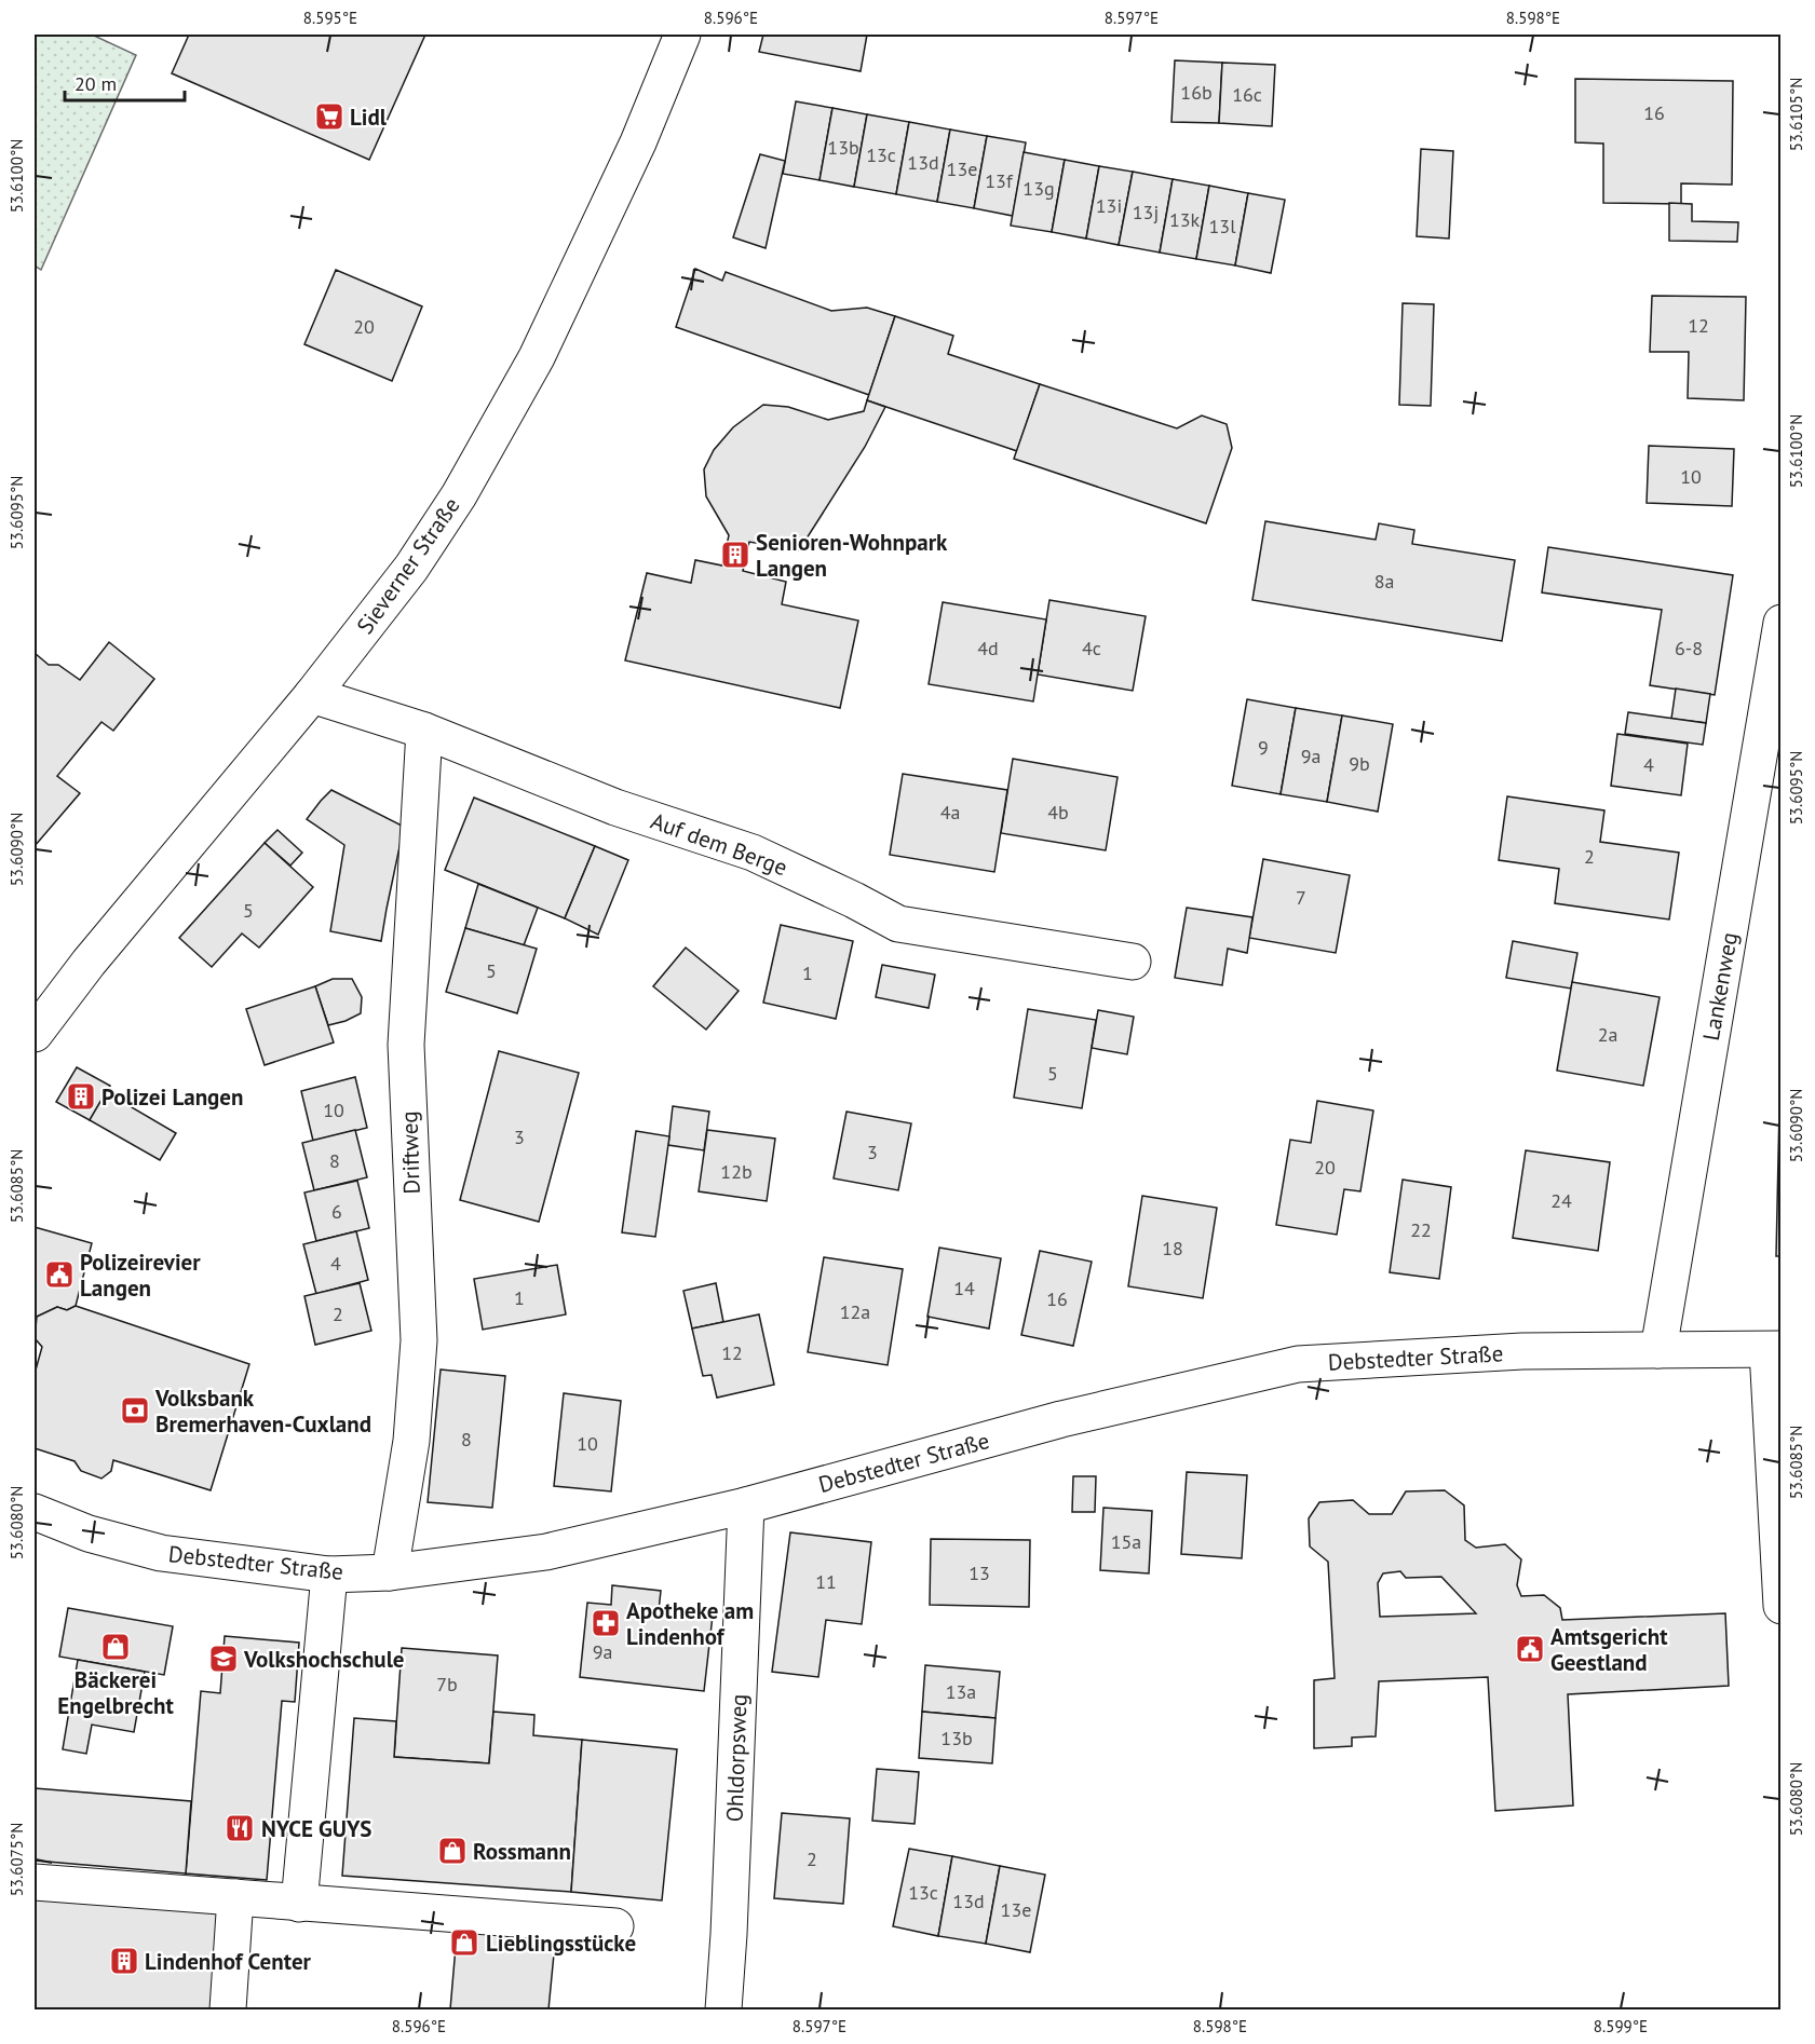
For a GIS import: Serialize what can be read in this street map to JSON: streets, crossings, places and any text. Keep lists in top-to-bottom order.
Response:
{
  "streets": {
    "street": [
      "Sieverner Straße",
      "Auf dem Berge",
      "Lankenweg",
      "Driftweg",
      "Debstedter Straße",
      "Ohldorpsweg"
    ]
  },
  "crossings": [
    ["Sieverner Straße", "Auf dem Berge"],
    ["Auf dem Berge", "Driftweg"],
    ["Lankenweg", "Debstedter Straße"],
    ["Driftweg", "Debstedter Straße"],
    ["Debstedter Straße", "Ohldorpsweg"]
  ],
  "places": {
    "supermarket": ["Lidl"],
    "building": ["Senioren-Wohnpark Langen", "Polizei Langen", "Lindenhof Center"],
    "public building": ["Polizeirevier Langen", "Amtsgericht Geestland"],
    "bank": ["Volksbank Bremerhaven-Cuxland"],
    "pharmacy": ["Apotheke am Lindenhof"],
    "shop": ["Bäckerei Engelbrecht", "Rossmann", "Lieblingsstücke"],
    "school or university": ["Volkshochschule"],
    "restaurant": ["NYCE GUYS"]
  },
  "house_numbers": [
    "16b",
    "16c",
    "16",
    "13b",
    "13c",
    "13d",
    "13e",
    "13f",
    "13g",
    "13i",
    "13j",
    "13k",
    "13l",
    "12",
    "20",
    "10",
    "8a",
    "4d",
    "4c",
    "6-8",
    "9",
    "9a",
    "9b",
    "4",
    "4a",
    "4b",
    "2",
    "7",
    "5",
    "5",
    "1",
    "2a",
    "5",
    "10",
    "3",
    "3",
    "8",
    "20",
    "12b",
    "24",
    "6",
    "22",
    "18",
    "4",
    "14",
    "1",
    "16",
    "12a",
    "2",
    "12",
    "8",
    "10",
    "15a",
    "13",
    "11",
    "9a",
    "7b",
    "13a",
    "13b",
    "2",
    "13c",
    "13d",
    "13e"
  ],
  "scale_bar": "20 m",
  "coordinates": [
    "8.595°E",
    "8.596°E",
    "8.597°E",
    "8.598°E",
    "53.6105°N",
    "53.6100°N",
    "53.6095°N",
    "53.6090°N",
    "53.6085°N",
    "53.6080°N",
    "53.6075°N",
    "8.599°E"
  ]
}
